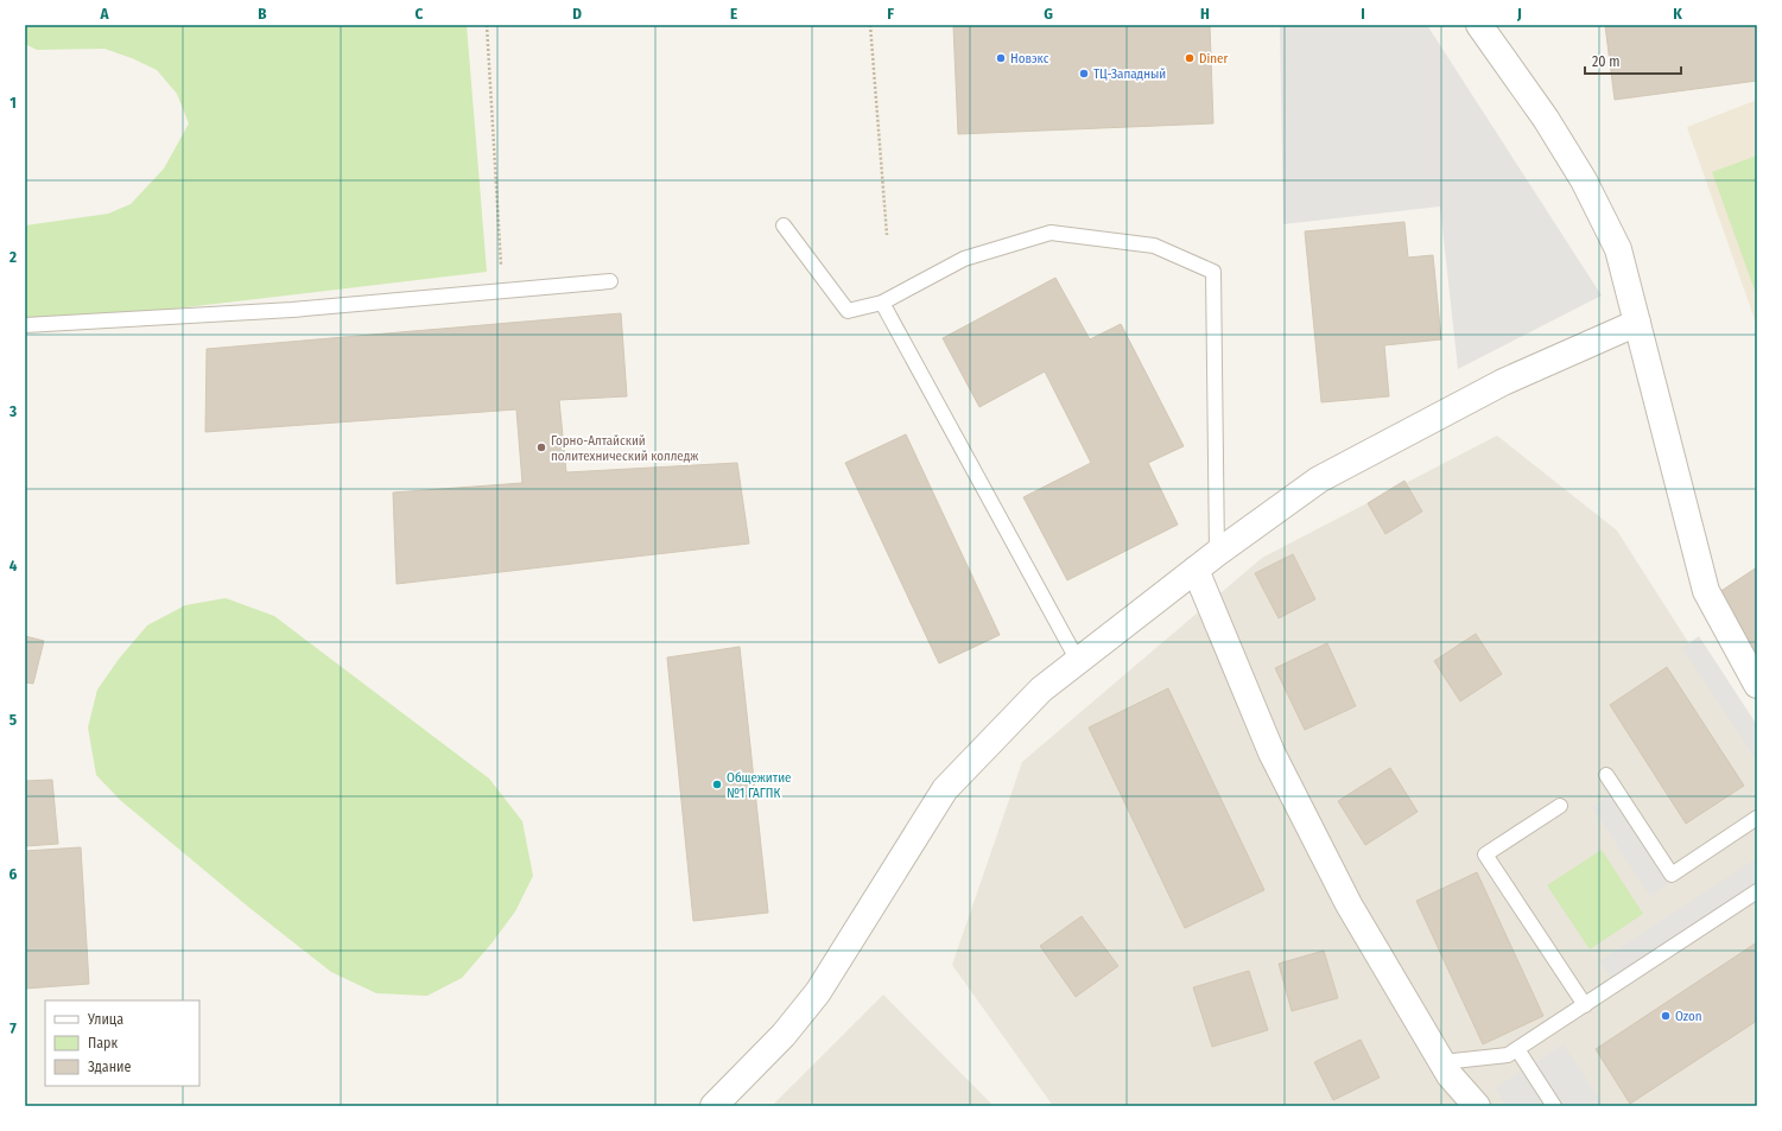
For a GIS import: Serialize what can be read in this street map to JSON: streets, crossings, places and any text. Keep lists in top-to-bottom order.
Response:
{
  "places": [
    "Новэкс",
    "Diner",
    "ТЦ-Западный",
    "Горно-Алтайский политехнический колледж",
    "Общежитие №1 ГАГПК",
    "Ozon"
  ],
  "legend": ["Улица", "Парк", "Здание"],
  "scale_bar": "20 m",
  "grid": {
    "columns": [
      "A",
      "B",
      "C",
      "D",
      "E",
      "F",
      "G",
      "H",
      "I",
      "J",
      "K"
    ],
    "rows": [
      "1",
      "2",
      "3",
      "4",
      "5",
      "6",
      "7"
    ]
  }
}
